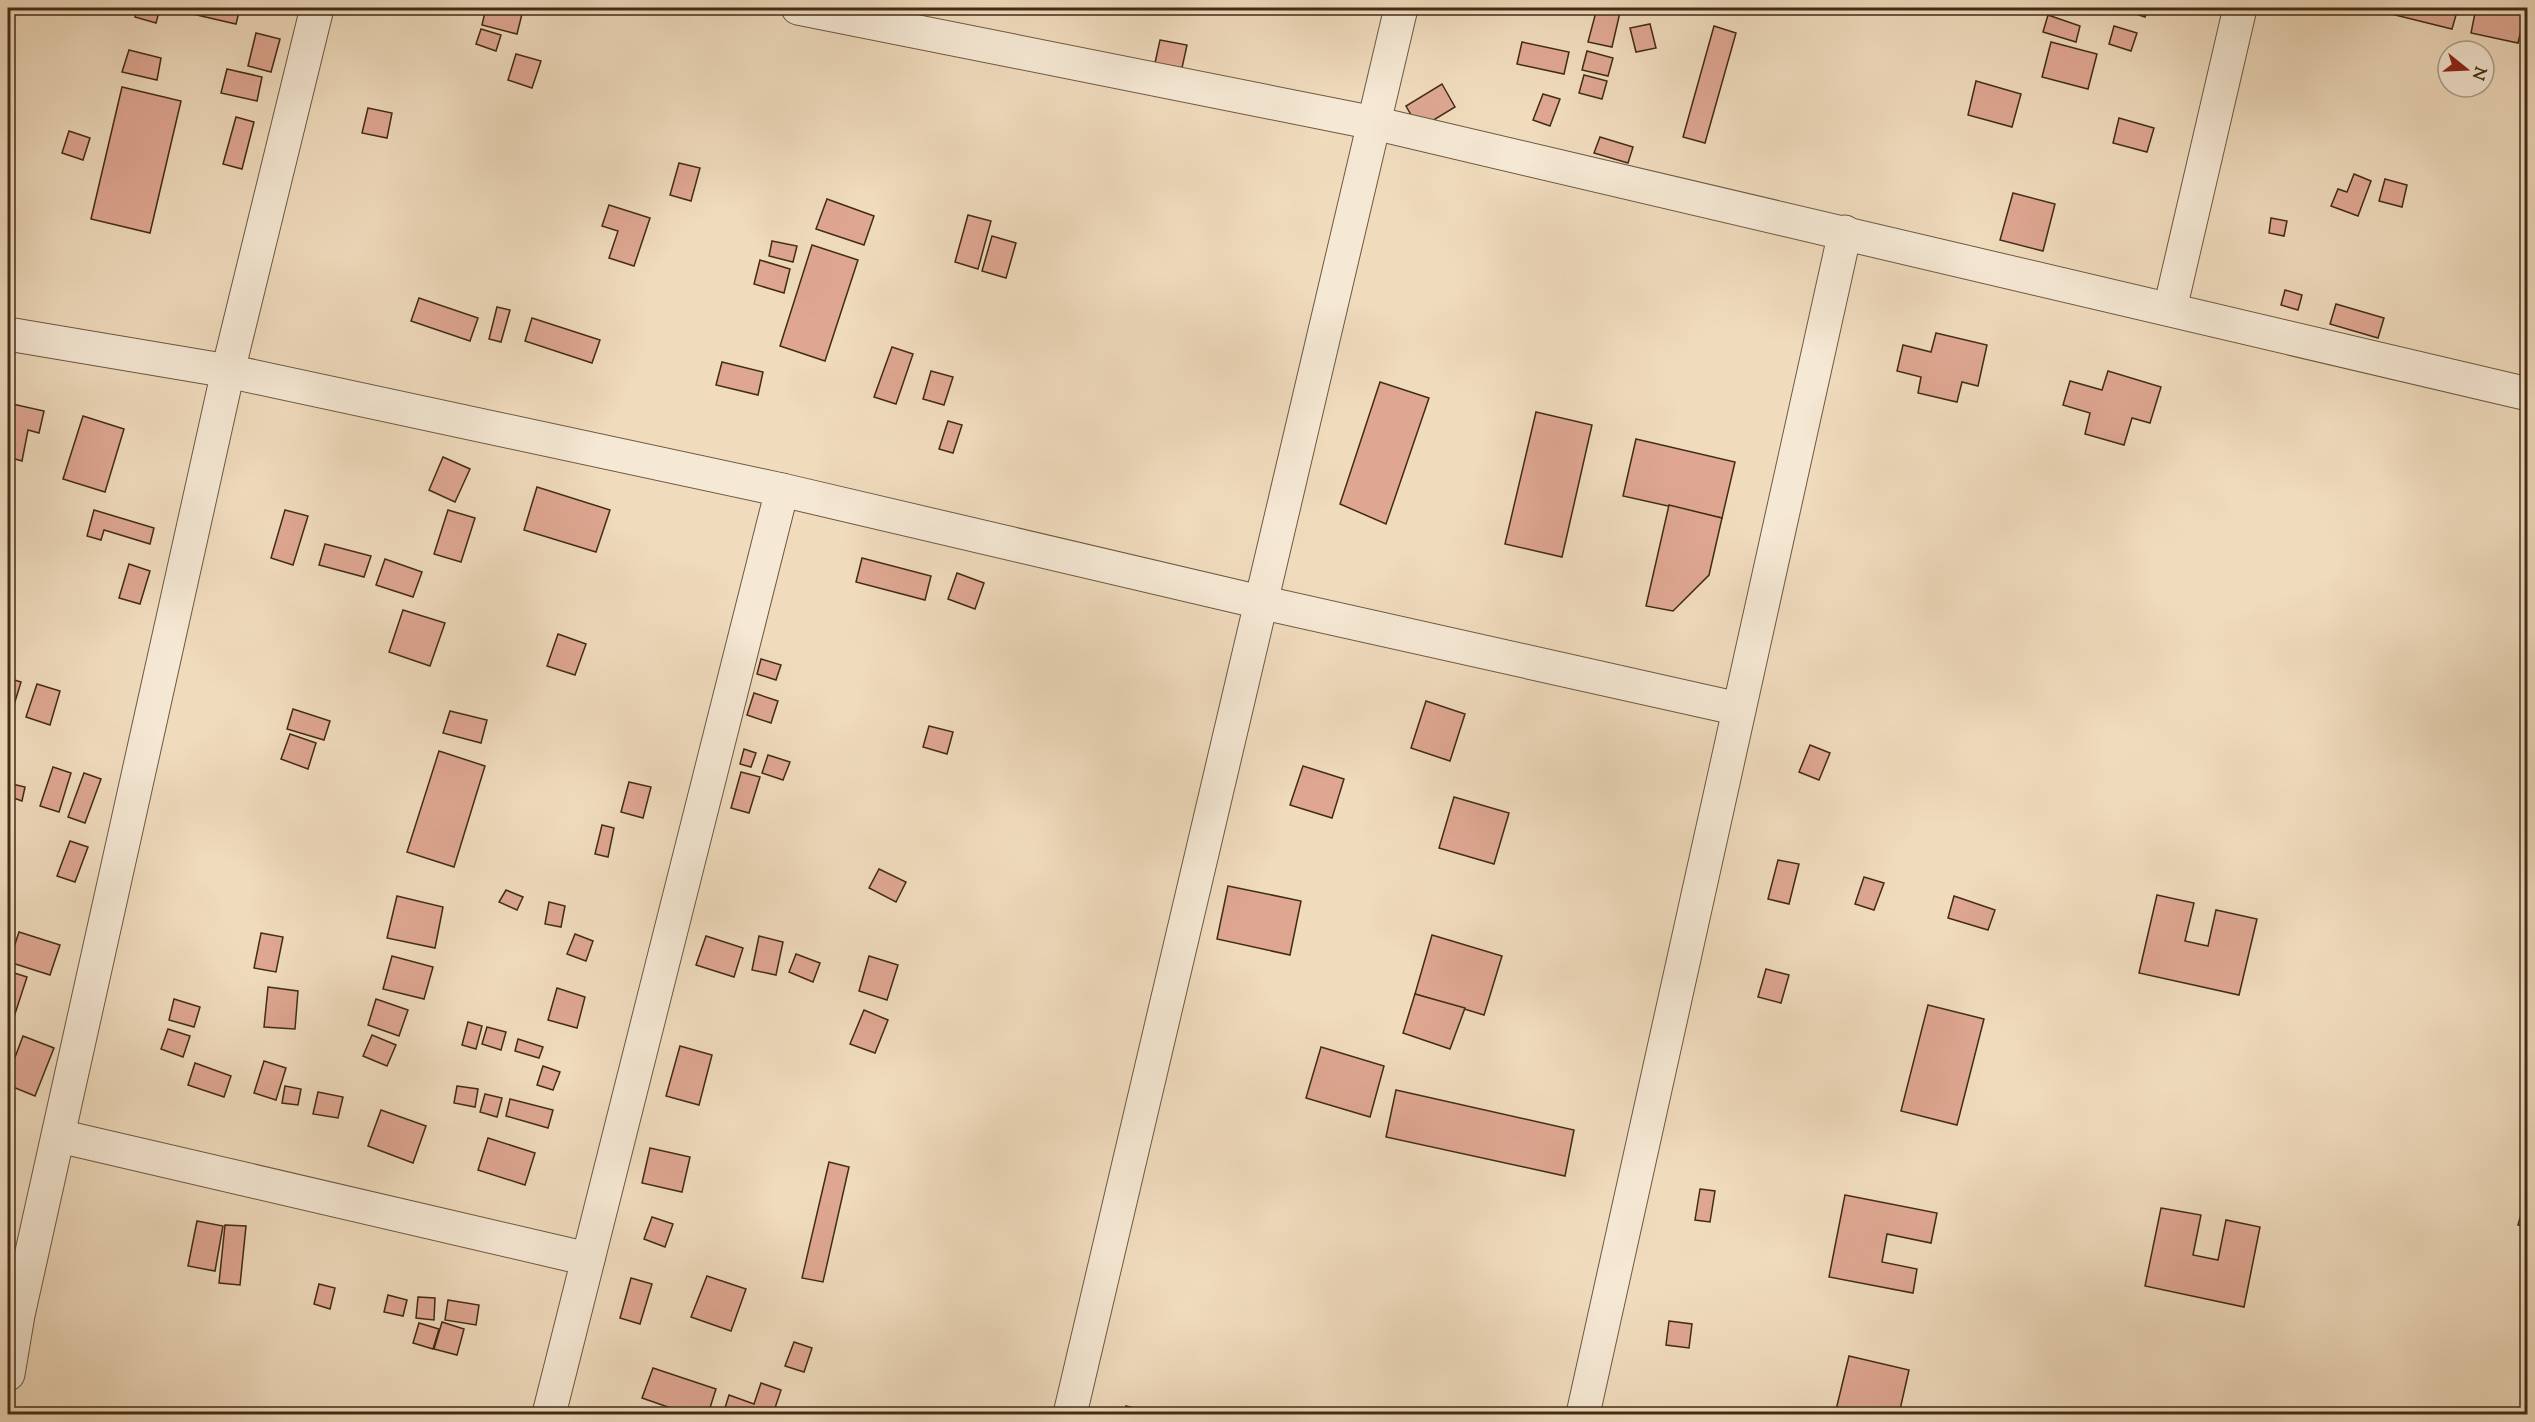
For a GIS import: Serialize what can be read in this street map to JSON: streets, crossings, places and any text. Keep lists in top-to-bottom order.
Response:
{
  "north": "right"
}
